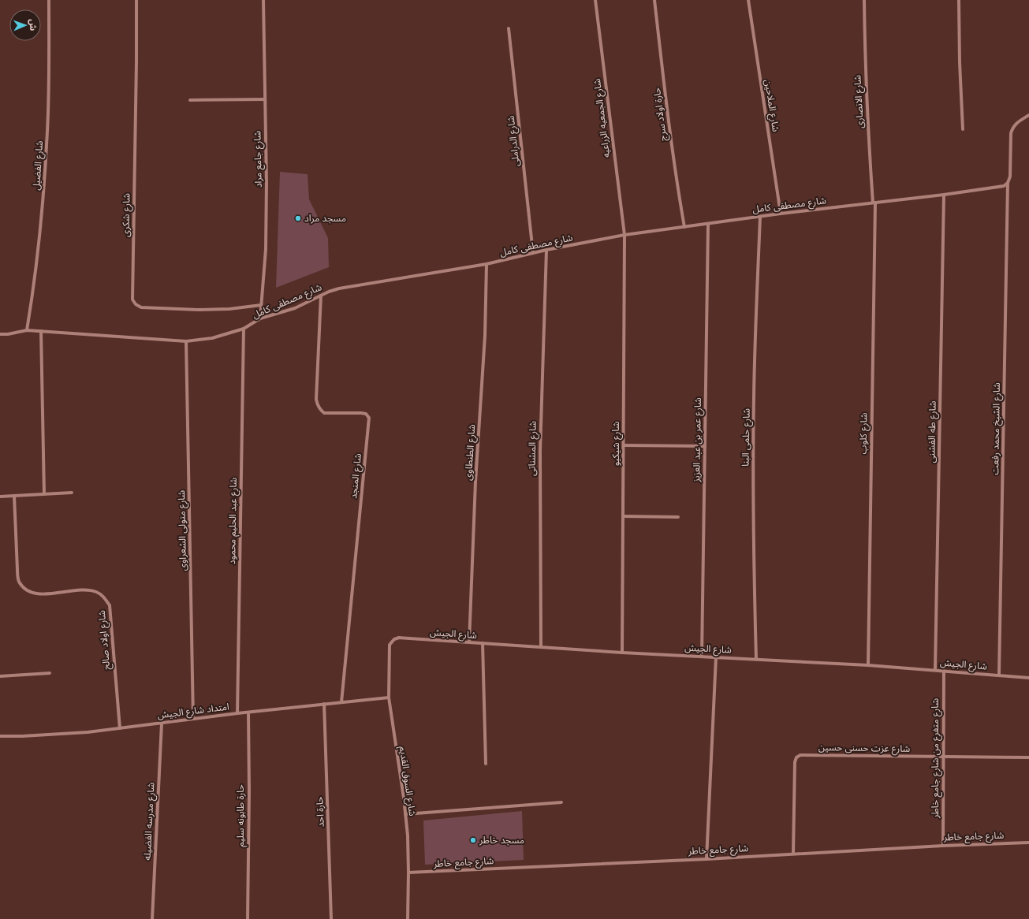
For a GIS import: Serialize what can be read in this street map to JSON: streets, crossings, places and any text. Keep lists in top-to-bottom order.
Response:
{
  "streets": {
    "street": [
      "شارع الانصارى",
      "شارع الملاحين",
      "حارة اولاد سرج",
      "شارع الجمعيه الزراعيه",
      "شارع الدراملى",
      "شارع جامع مراد",
      "شارع الفضيل",
      "شارع مصطفى كامل",
      "شارع شكرى",
      "شارع الشيخ محمد رفعت",
      "شارع طه الفشنى",
      "شارع كلوب",
      "شارع حلمى البنا",
      "شارع عمر بن عبد العزيز",
      "شارع شيكيو",
      "شارع المشناتى",
      "شارع الطنطاوى",
      "شارع المنجد",
      "شارع عبد الحليم محمود",
      "شارع متولى الشعراوى",
      "شارع الجيش",
      "شارع اولاد صالح",
      "امتداد شارع الجيش",
      "شارع عزت حسنى حسين",
      "شارع متفرع من شارع جامع خاطر",
      "شارع السوق القديم",
      "حارة احد",
      "حارة طابونه سليم",
      "شارع مدرسه الفضيله",
      "شارع جامع خاطر"
    ]
  },
  "crossings": [
    ["شارع الانصارى", "شارع مصطفى كامل"],
    ["شارع الانصارى", "شارع كلوب"],
    ["شارع الملاحين", "شارع مصطفى كامل"],
    ["حارة اولاد سرج", "شارع مصطفى كامل"],
    ["شارع الجمعيه الزراعيه", "شارع مصطفى كامل"],
    ["شارع الجمعيه الزراعيه", "شارع شيكيو"],
    ["شارع الدراملى", "شارع مصطفى كامل"],
    ["شارع جامع مراد", "شارع مصطفى كامل"],
    ["شارع جامع مراد", "شارع شكرى"],
    ["شارع الفضيل", "شارع مصطفى كامل"],
    ["شارع مصطفى كامل", "شارع الشيخ محمد رفعت"],
    ["شارع مصطفى كامل", "شارع طه الفشنى"],
    ["شارع مصطفى كامل", "شارع كلوب"],
    ["شارع مصطفى كامل", "شارع حلمى البنا"],
    ["شارع مصطفى كامل", "شارع عمر بن عبد العزيز"],
    ["شارع مصطفى كامل", "شارع شيكيو"],
    ["شارع مصطفى كامل", "شارع المشناتى"],
    ["شارع مصطفى كامل", "شارع الطنطاوى"],
    ["شارع مصطفى كامل", "شارع المنجد"],
    ["شارع مصطفى كامل", "شارع عبد الحليم محمود"],
    ["شارع مصطفى كامل", "شارع متولى الشعراوى"],
    ["شارع الشيخ محمد رفعت", "شارع الجيش"],
    ["شارع طه الفشنى", "شارع الجيش"],
    ["شارع كلوب", "شارع الجيش"],
    ["شارع حلمى البنا", "شارع الجيش"],
    ["شارع عمر بن عبد العزيز", "شارع الجيش"],
    ["شارع شيكيو", "شارع الجيش"],
    ["شارع المشناتى", "شارع الجيش"],
    ["شارع الطنطاوى", "شارع الجيش"],
    ["شارع المنجد", "امتداد شارع الجيش"],
    ["شارع عبد الحليم محمود", "امتداد شارع الجيش"],
    ["شارع متولى الشعراوى", "امتداد شارع الجيش"],
    ["شارع الجيش", "شارع متفرع من شارع جامع خاطر"],
    ["شارع الجيش", "شارع السوق القديم"],
    ["شارع اولاد صالح", "امتداد شارع الجيش"],
    ["امتداد شارع الجيش", "شارع السوق القديم"],
    ["امتداد شارع الجيش", "حارة احد"],
    ["امتداد شارع الجيش", "حارة طابونه سليم"],
    ["امتداد شارع الجيش", "شارع مدرسه الفضيله"],
    ["شارع عزت حسنى حسين", "شارع متفرع من شارع جامع خاطر"],
    ["شارع عزت حسنى حسين", "شارع جامع خاطر"],
    ["شارع متفرع من شارع جامع خاطر", "شارع جامع خاطر"],
    ["شارع السوق القديم", "شارع جامع خاطر"]
  ],
  "places": ["مسجد مراد", "مسجد خاطر"],
  "north": "right"
}
